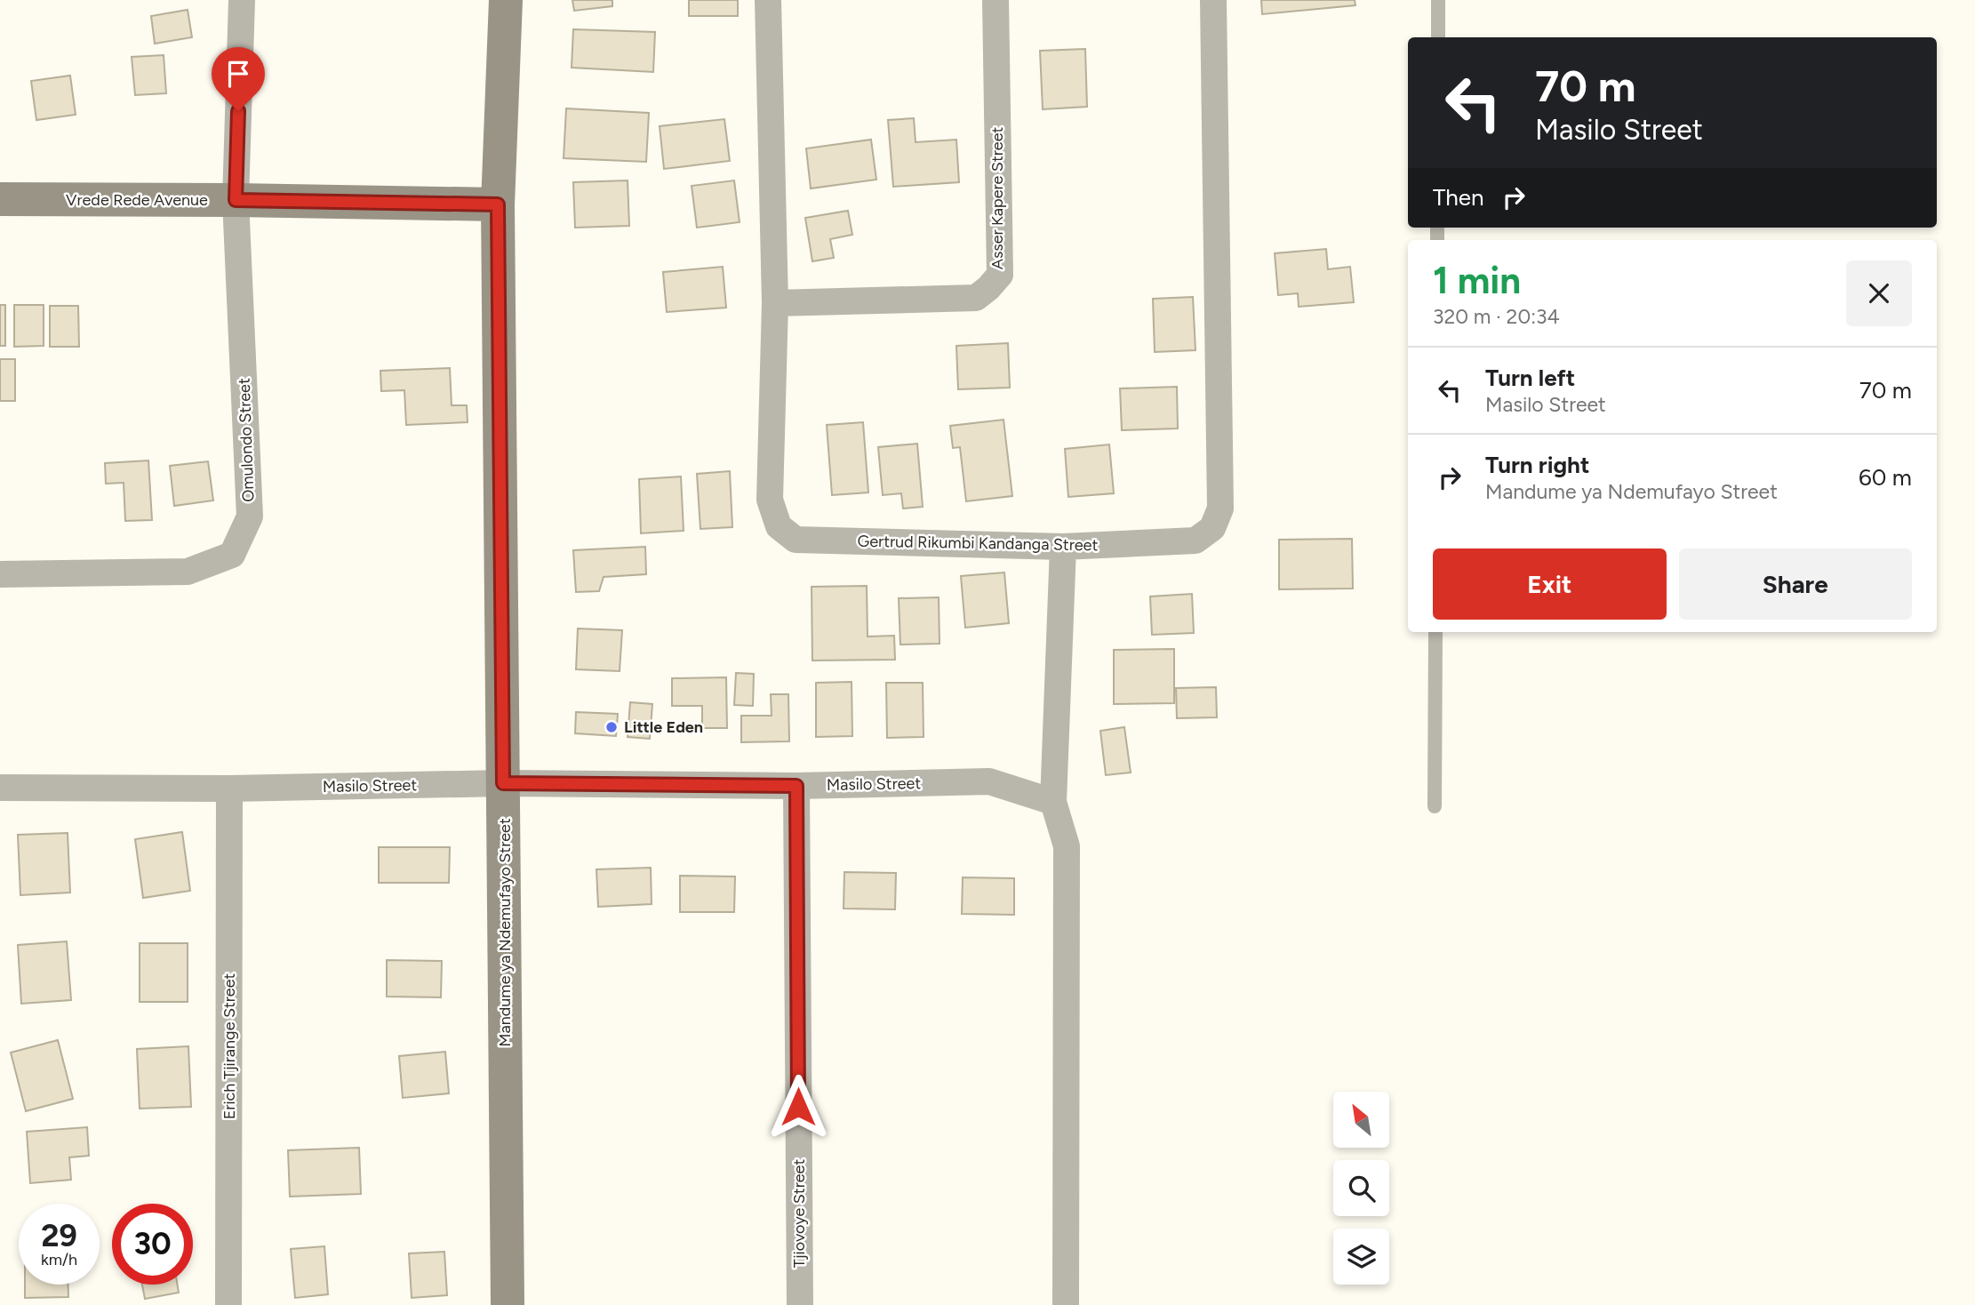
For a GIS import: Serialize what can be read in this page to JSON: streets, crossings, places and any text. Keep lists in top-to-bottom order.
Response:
{
  "streets": {
    "street": [
      "Asser Kapere Street",
      "Vrede Rede Avenue",
      "Omulondo Street",
      "Gertrud Rikumbi Kandanga Street",
      "Masilo Street",
      "Mandume ya Ndemufayo Street",
      "Erich Tjirange Street",
      "Tjiovoye Street"
    ]
  },
  "crossings": [
    ["Asser Kapere Street", "Gertrud Rikumbi Kandanga Street"],
    ["Vrede Rede Avenue", "Omulondo Street"],
    ["Vrede Rede Avenue", "Mandume ya Ndemufayo Street"],
    ["Masilo Street", "Mandume ya Ndemufayo Street"],
    ["Masilo Street", "Erich Tjirange Street"],
    ["Masilo Street", "Tjiovoye Street"]
  ],
  "places": ["Little Eden"],
  "north": "top left",
  "page": {
    "turn": ["70 m", "Masilo Street"],
    "then": "Then",
    "heading": ["1 min", "320 m · 20:34"],
    "list": [
      {
        "name": "Turn left",
        "note": "Masilo Street",
        "value": "70 m"
      },
      {
        "name": "Turn right",
        "note": "Mandume ya Ndemufayo Street",
        "value": "60 m"
      }
    ],
    "buttons": ["Exit", "Share"],
    "speed": "29 km/h",
    "limit": "30"
  }
}
